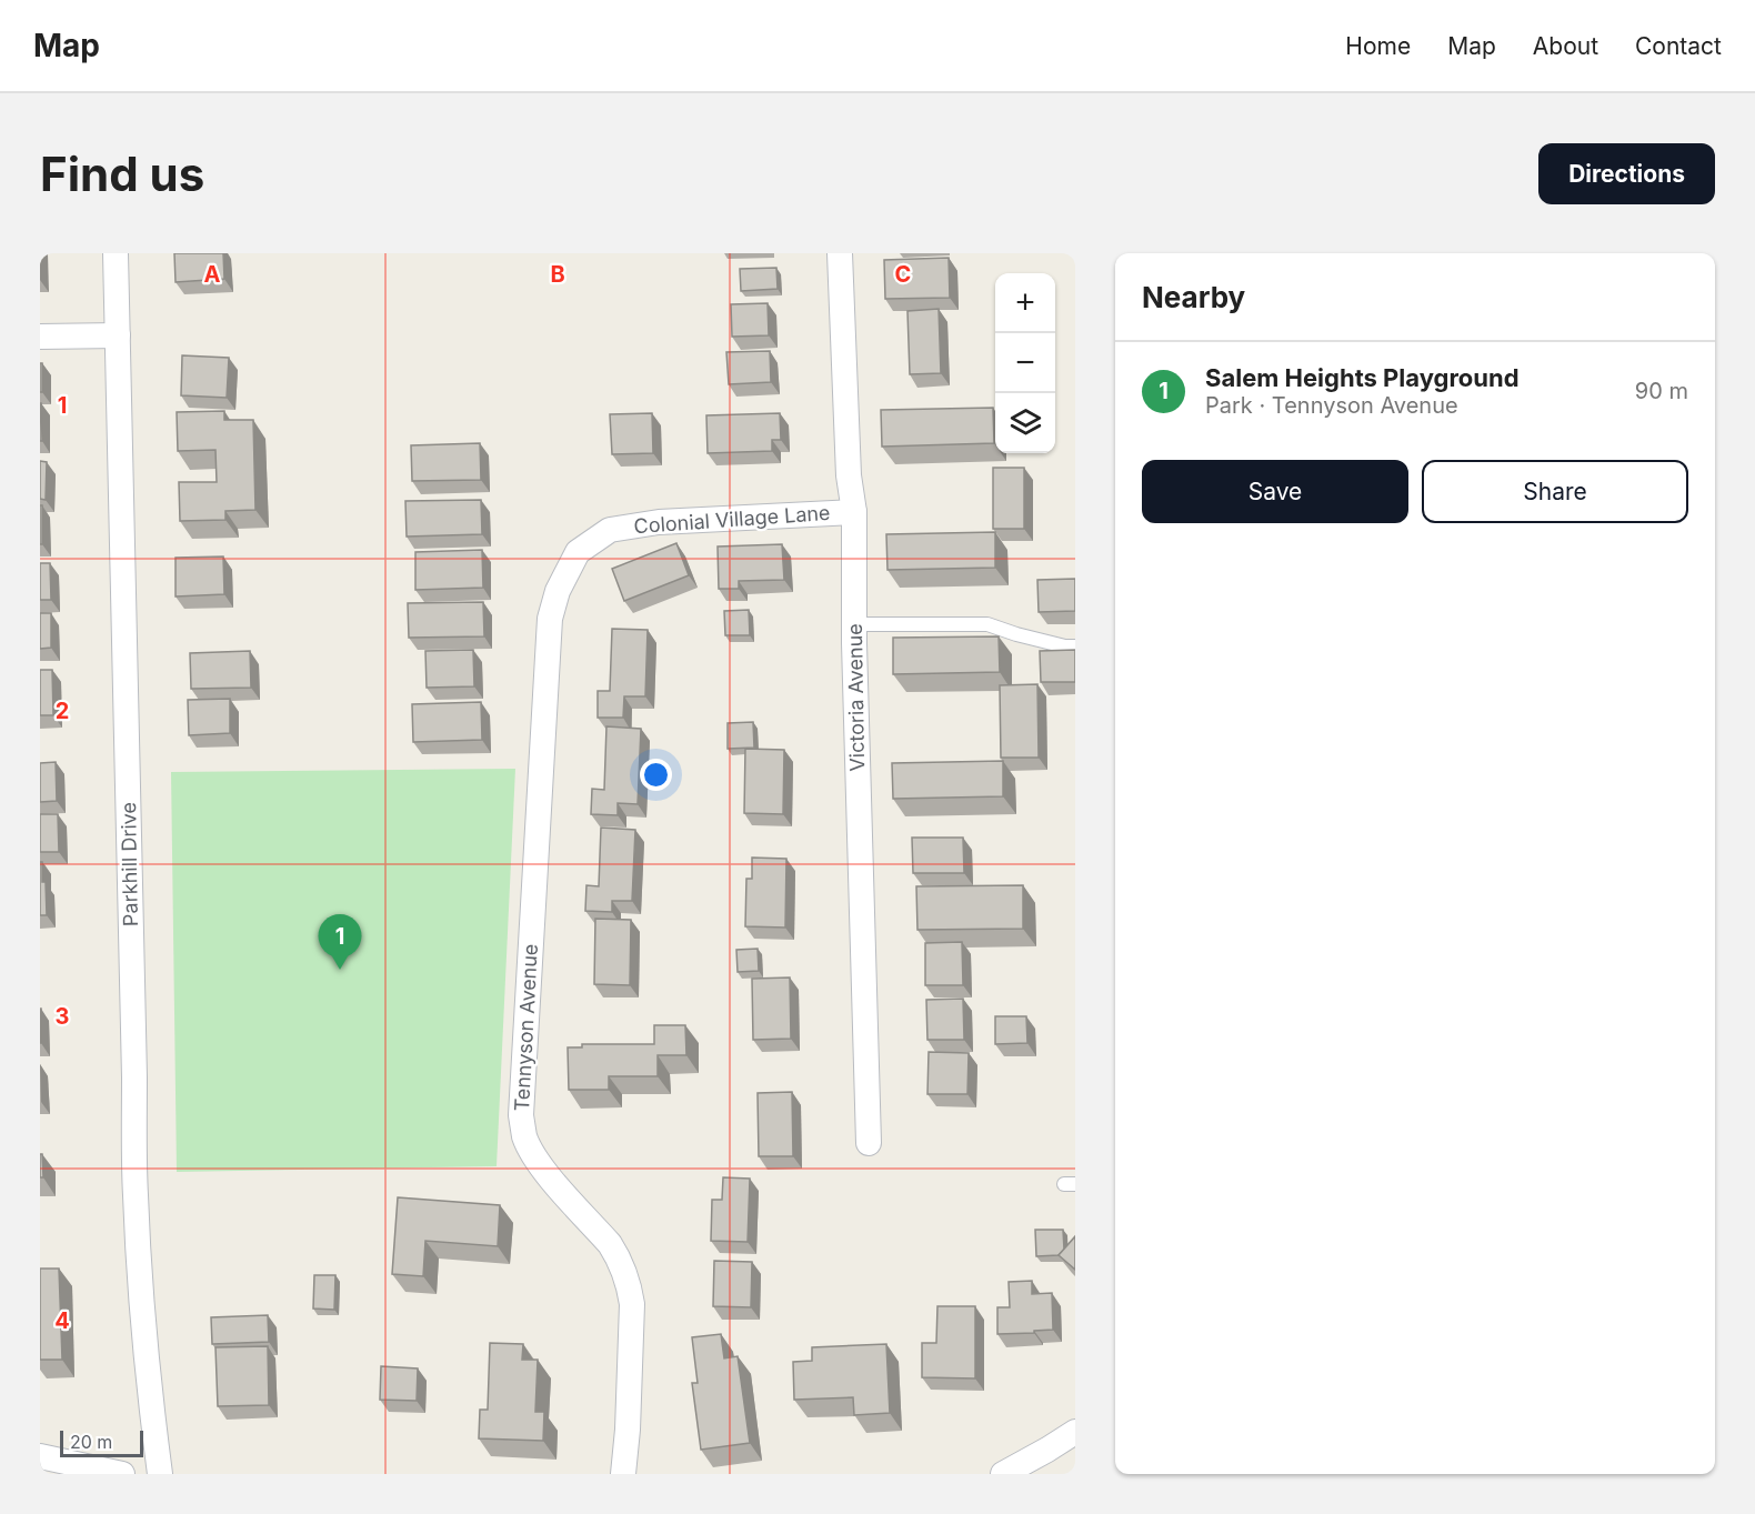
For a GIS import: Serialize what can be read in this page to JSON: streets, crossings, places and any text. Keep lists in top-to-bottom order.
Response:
{
  "streets": {
    "street": [
      "Colonial Village Lane",
      "Victoria Avenue",
      "Parkhill Drive",
      "Tennyson Avenue"
    ]
  },
  "crossings": [
    ["Colonial Village Lane", "Victoria Avenue"],
    ["Colonial Village Lane", "Tennyson Avenue"]
  ],
  "scale_bar": "20 m",
  "page": {
    "header": "Map",
    "nav": [
      "Home",
      "Map",
      "About",
      "Contact"
    ],
    "buttons": [
      "Directions",
      ["Save", "Share"]
    ],
    "title": "Find us",
    "heading": "Nearby",
    "map_buttons": ["+", "−"],
    "list": [
      {
        "mark": "1",
        "name": "Salem Heights Playground",
        "note": "Park · Tennyson Avenue",
        "value": "90 m"
      }
    ],
    "pins": "1",
    "scale": "20 m"
  },
  "grid": {
    "columns": ["A", "B", "C"],
    "rows": [
      "1",
      "2",
      "3",
      "4"
    ]
  }
}
